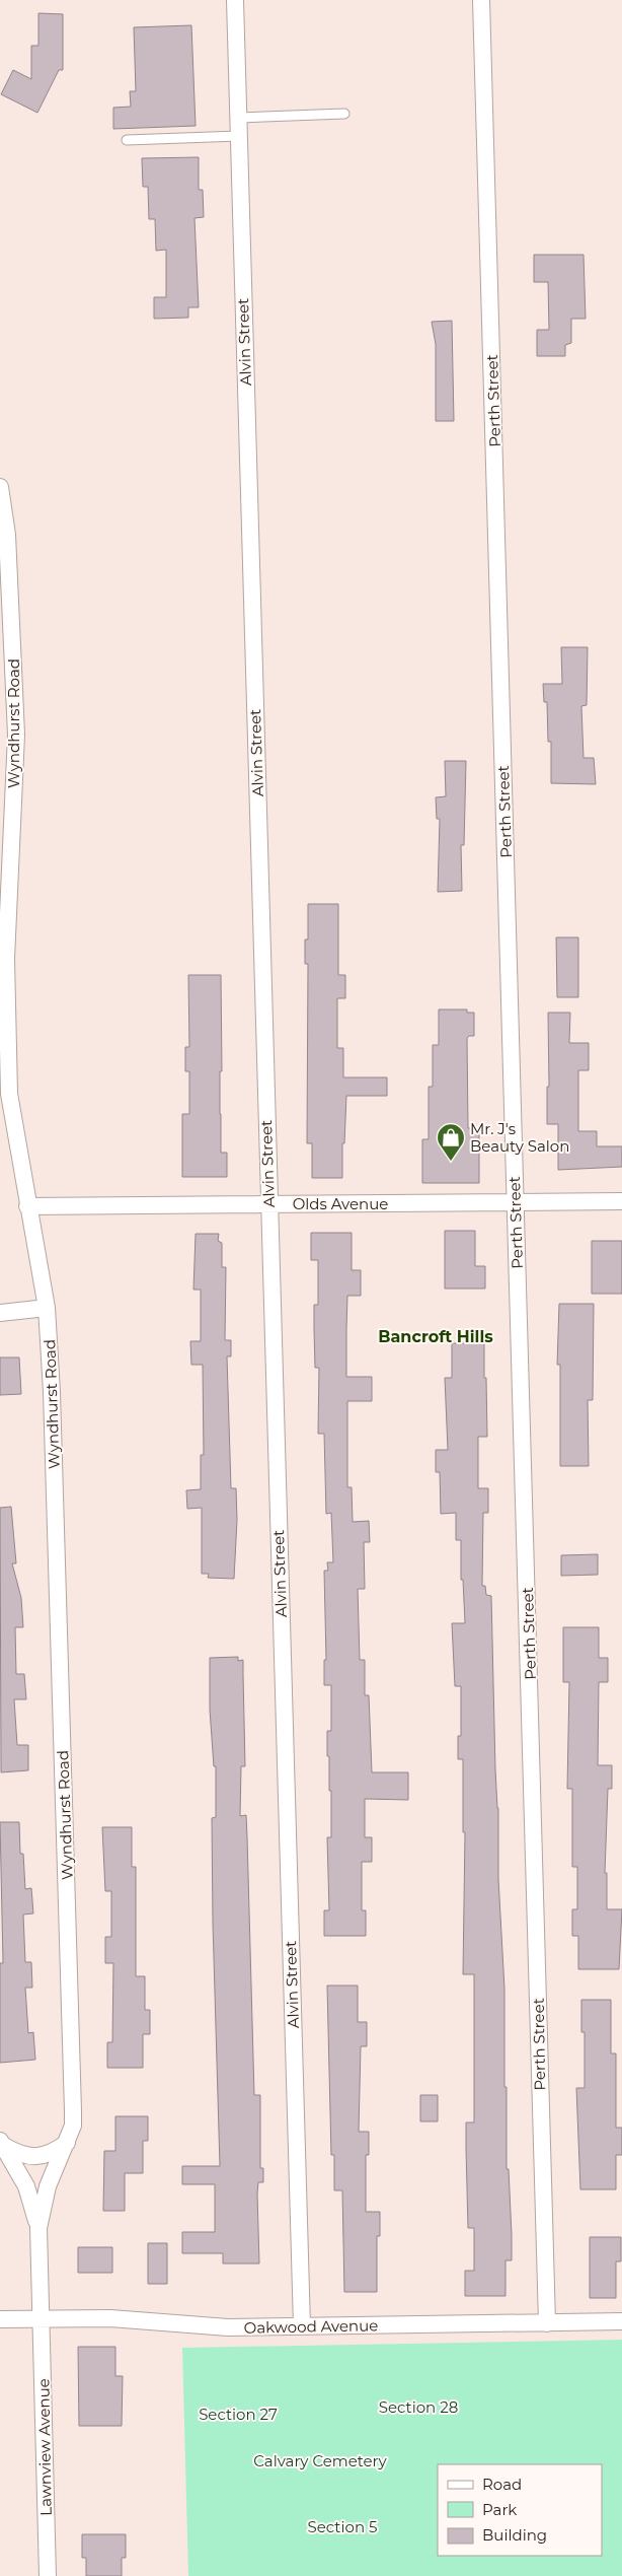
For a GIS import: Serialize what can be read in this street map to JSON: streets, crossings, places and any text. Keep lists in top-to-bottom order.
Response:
{
  "streets": {
    "street": [
      "Alvin Street",
      "Perth Street",
      "Wyndhurst Road",
      "Olds Avenue",
      "Oakwood Avenue",
      "Lawnview Avenue"
    ]
  },
  "crossings": [
    ["Alvin Street", "Olds Avenue"],
    ["Alvin Street", "Oakwood Avenue"],
    ["Perth Street", "Olds Avenue"],
    ["Perth Street", "Oakwood Avenue"],
    ["Wyndhurst Road", "Olds Avenue"],
    ["Wyndhurst Road", "Oakwood Avenue"],
    ["Wyndhurst Road", "Lawnview Avenue"],
    ["Oakwood Avenue", "Lawnview Avenue"]
  ],
  "districts": ["Bancroft Hills"],
  "parks": [
    "Section 28",
    "Section 27",
    "Calvary Cemetery",
    "Section 5"
  ],
  "places": {
    "shop": ["Mr. J's Beauty Salon"]
  },
  "legend": ["Road", "Park", "Building"]
}
